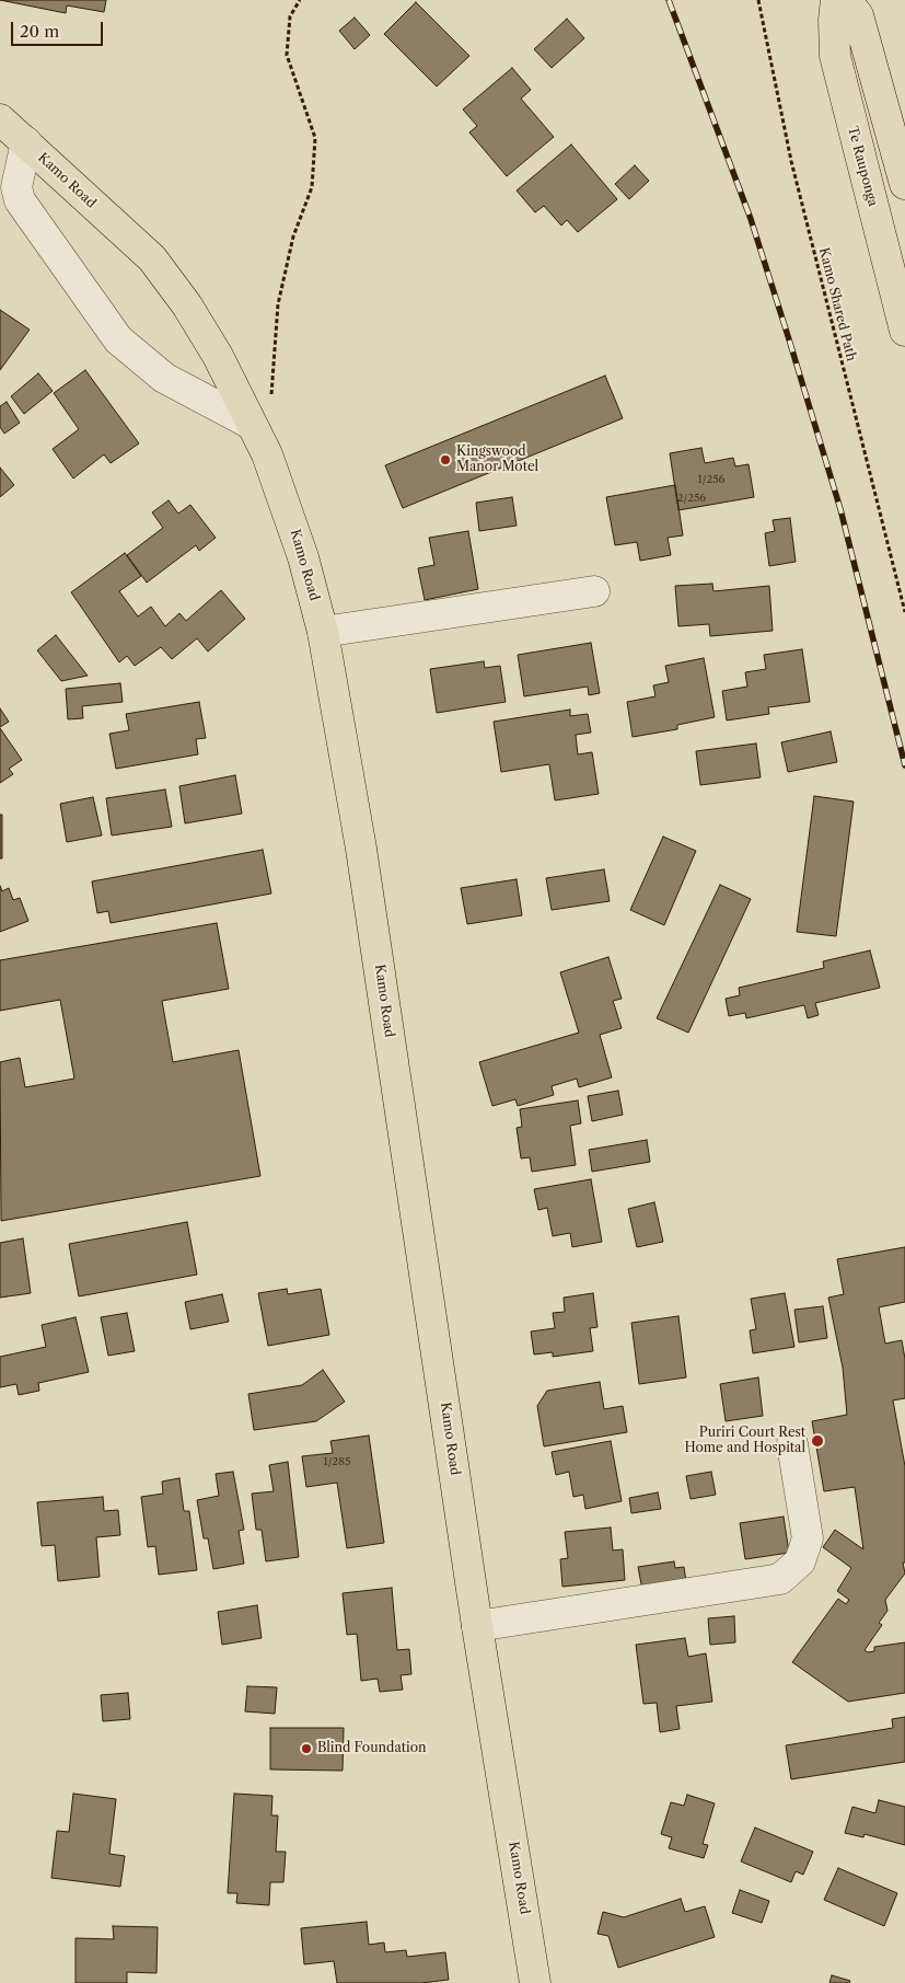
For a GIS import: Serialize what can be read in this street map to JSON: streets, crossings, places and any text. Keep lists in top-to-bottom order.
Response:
{
  "streets": {
    "main road": ["Te Rauponga", "Kamo Road"],
    "path": ["Kamo Shared Path"]
  },
  "places": ["Kingswood Manor Motel", "Puriri Court Rest Home and Hospital", "Blind Foundation"],
  "house_numbers": ["1/256", "2/256", "1/285"],
  "scale_bar": "20 m"
}
